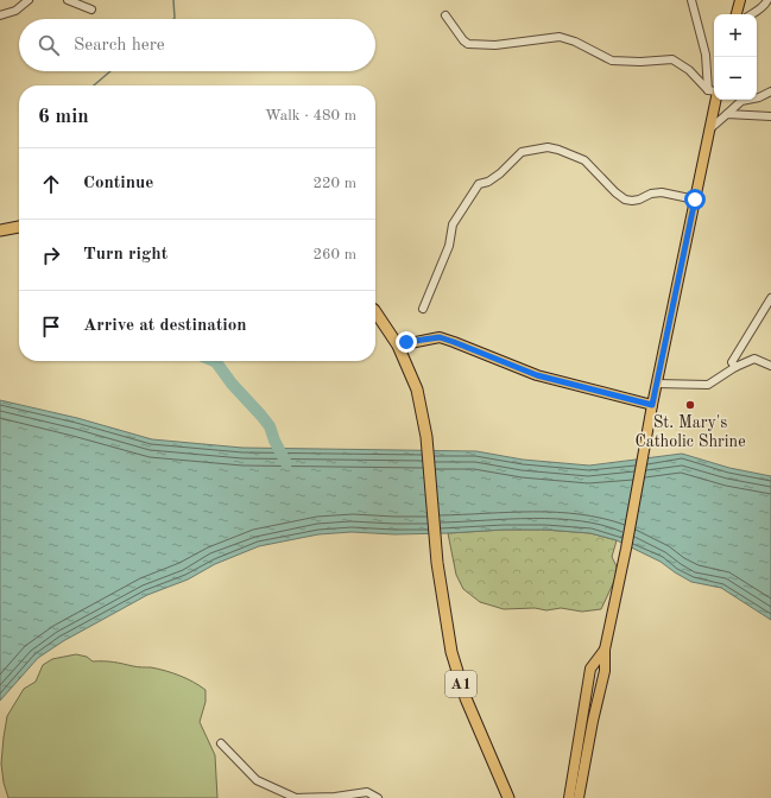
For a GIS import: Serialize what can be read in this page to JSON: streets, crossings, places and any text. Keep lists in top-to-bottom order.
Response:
{
  "streets": {
    "highway": ["A1"]
  },
  "places": ["St. Mary's Catholic Shrine"],
  "page": {
    "map_buttons": ["+", "−"],
    "search": "Search here",
    "heading": ["6 min", "Walk · 480 m"],
    "list": [
      ["Continue", "220 m"],
      ["Turn right", "260 m"],
      "Arrive at destination"
    ]
  }
}
